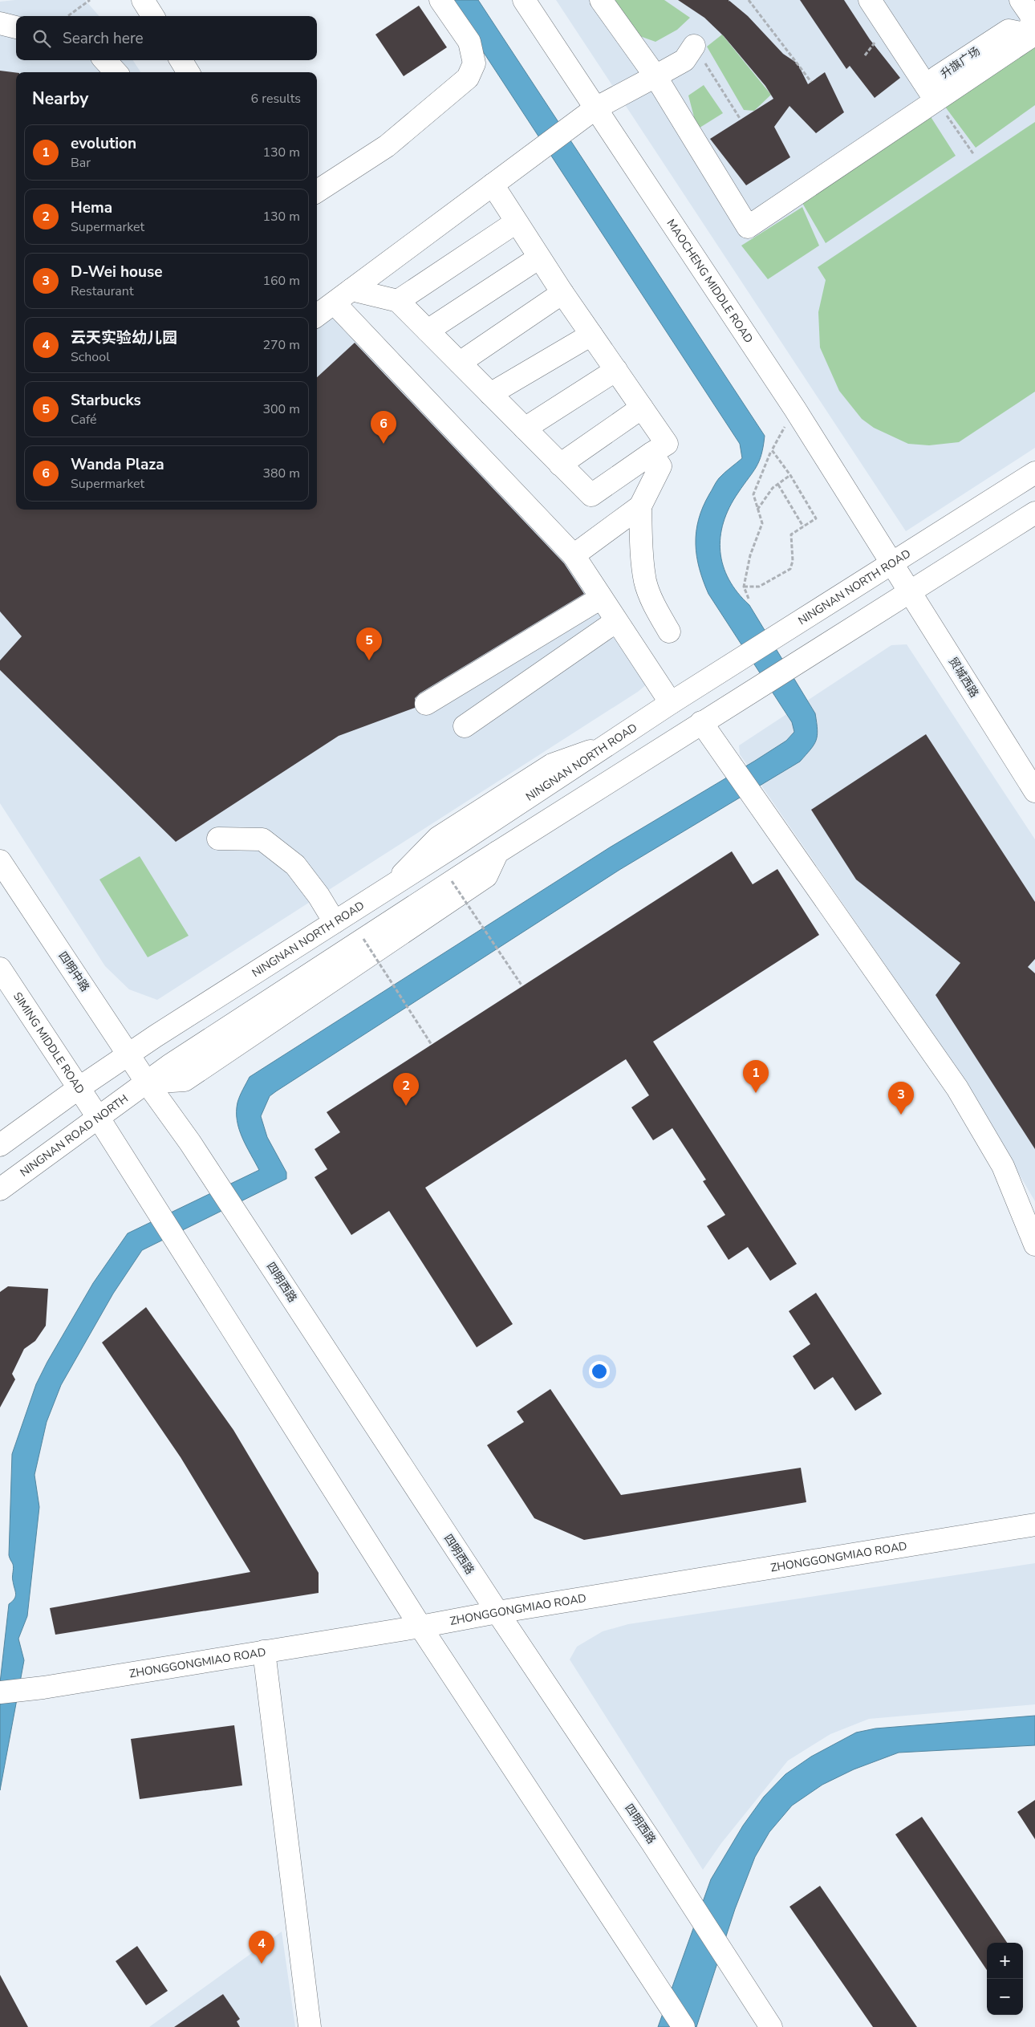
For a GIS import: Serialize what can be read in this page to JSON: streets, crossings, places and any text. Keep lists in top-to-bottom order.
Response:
{
  "streets": {
    "main road": [
      "升旗广场",
      "MAOCHENG MIDDLE ROAD",
      "NINGNAN NORTH ROAD",
      "贸城西路",
      "四明中路",
      "SIMING MIDDLE ROAD",
      "NINGNAN ROAD NORTH",
      "四明西路",
      "ZHONGGONGMIAO ROAD"
    ]
  },
  "crossings": [
    ["MAOCHENG MIDDLE ROAD", "NINGNAN NORTH ROAD"],
    ["MAOCHENG MIDDLE ROAD", "贸城西路"],
    ["NINGNAN NORTH ROAD", "贸城西路"],
    ["NINGNAN NORTH ROAD", "四明中路"],
    ["NINGNAN NORTH ROAD", "SIMING MIDDLE ROAD"],
    ["四明中路", "NINGNAN ROAD NORTH"],
    ["四明中路", "四明西路"],
    ["SIMING MIDDLE ROAD", "NINGNAN ROAD NORTH"],
    ["NINGNAN ROAD NORTH", "四明西路"],
    ["四明西路", "ZHONGGONGMIAO ROAD"]
  ],
  "page": {
    "search": "Search here",
    "heading": ["Nearby", "6 results"],
    "list": [
      {
        "mark": "1",
        "name": "evolution",
        "note": "Bar",
        "value": "130 m"
      },
      {
        "mark": "2",
        "name": "Hema",
        "note": "Supermarket",
        "value": "130 m"
      },
      {
        "mark": "3",
        "name": "D-Wei house",
        "note": "Restaurant",
        "value": "160 m"
      },
      {
        "mark": "4",
        "name": "云天实验幼儿园",
        "note": "School",
        "value": "270 m"
      },
      {
        "mark": "5",
        "name": "Starbucks",
        "note": "Café",
        "value": "300 m"
      },
      {
        "mark": "6",
        "name": "Wanda Plaza",
        "note": "Supermarket",
        "value": "380 m"
      }
    ],
    "pins": [
      "6",
      "5",
      "1",
      "2",
      "3",
      "4"
    ],
    "map_buttons": ["+", "−"]
  }
}
